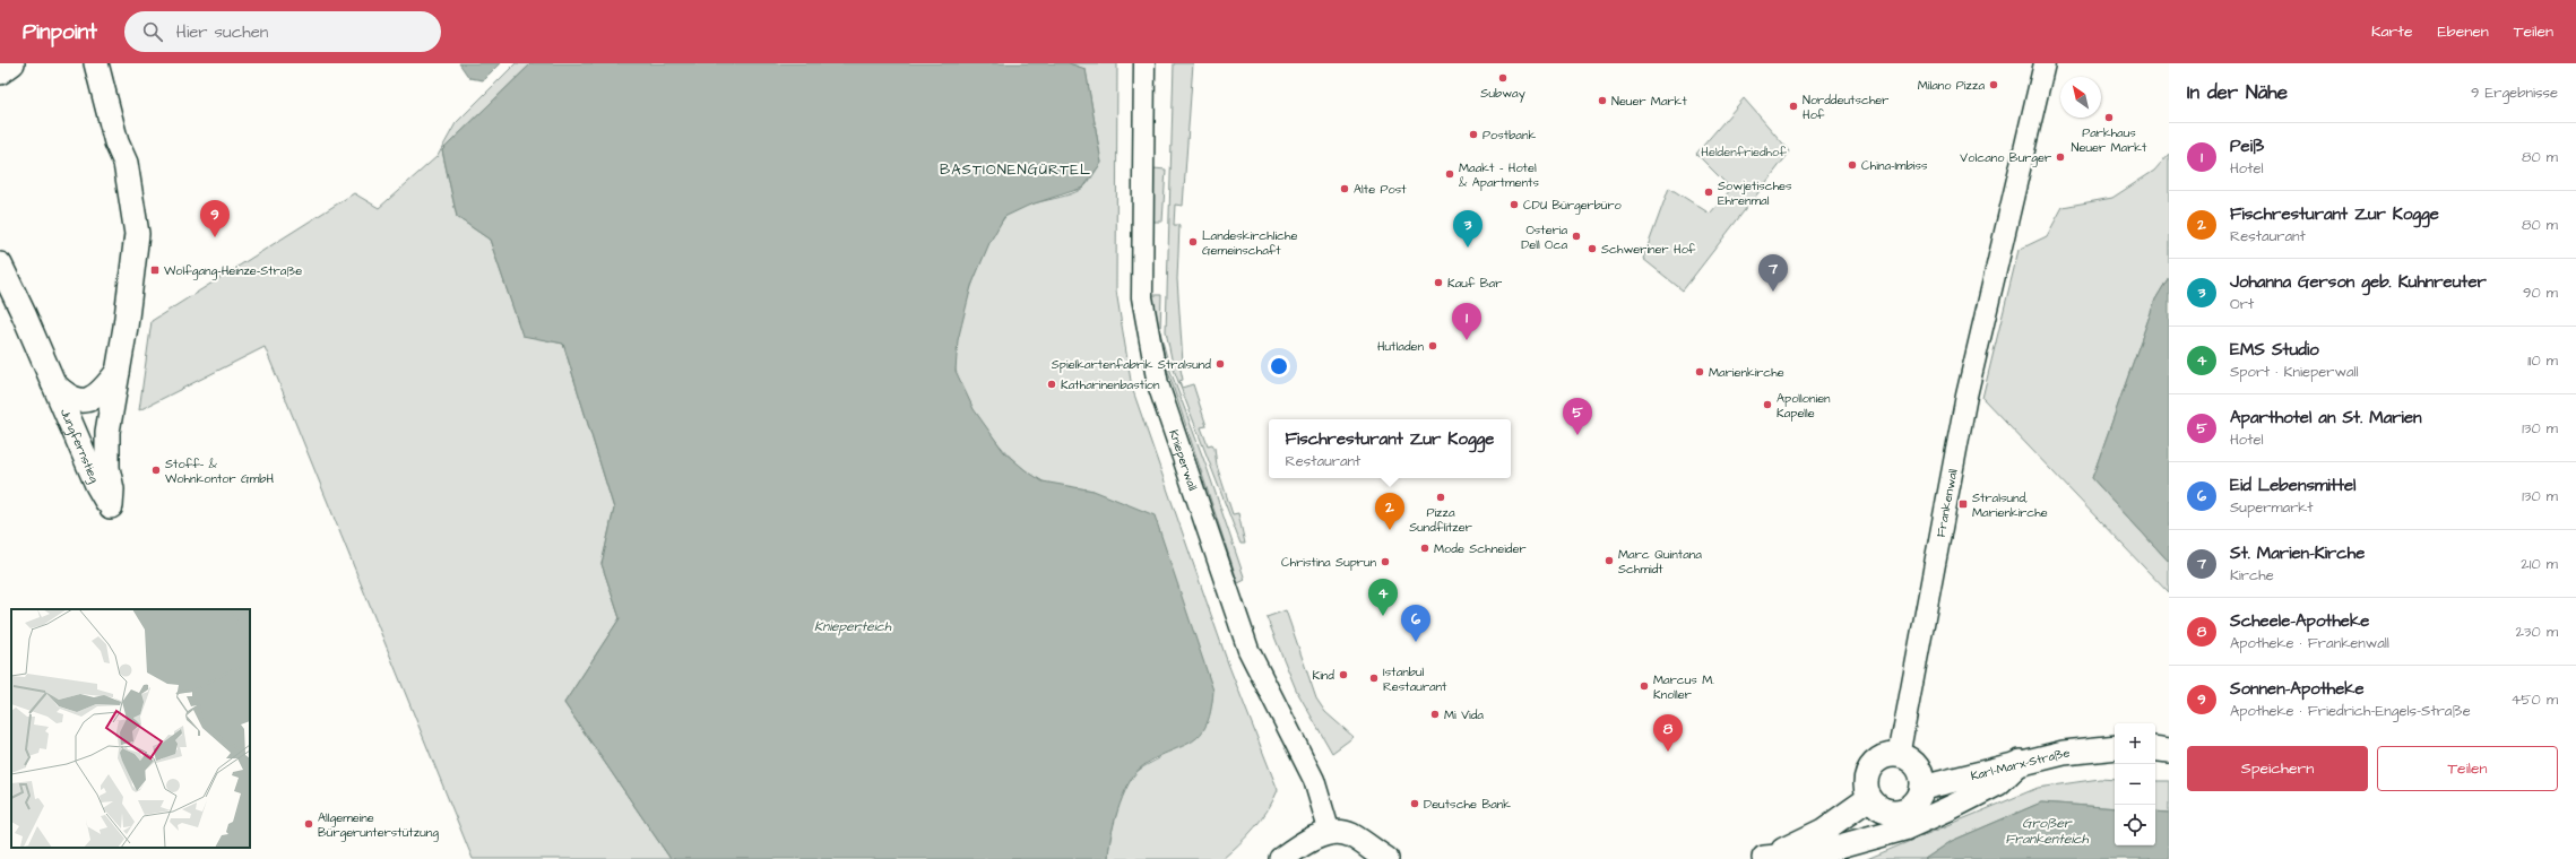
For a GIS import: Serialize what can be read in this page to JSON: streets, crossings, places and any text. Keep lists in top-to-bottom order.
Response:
{
  "streets": {
    "main road": ["Jungfernstieg", "Karl-Marx-Straße"],
    "street": ["Knieperwall", "Frankenwall"]
  },
  "crossings": [
    ["Frankenwall", "Karl-Marx-Straße"]
  ],
  "districts": ["BASTIONENGÜRTEL"],
  "water": ["Knieperteich", "Großer Frankenteich"],
  "parks": ["Heldenfriedhof"],
  "places": {
    "other": [
      "Subway",
      "Milano Pizza",
      "Neuer Markt",
      "Norddeutscher Hof",
      "Parkhaus Neuer Markt",
      "Postbank",
      "Volcano Burger",
      "China-Imbiss",
      "Maakt – Hotel & Apartments",
      "Alte Post",
      "Sowjetisches Ehrenmal",
      "CDU Bürgerbüro",
      "Osteria Dell Oca",
      "Landeskirchliche Gemeinschaft",
      "Schweriner Hof",
      "Kauf Bar",
      "Hutladen",
      "Spielkartenfabrik Stralsund",
      "Marienkirche",
      "Katharinenbastion",
      "Apollonien Kapelle",
      "Stoff- & Wohnkontor GmbH",
      "Pizza Sundflitzer",
      "Mode Schneider",
      "Marc Quintana Schmidt",
      "Christina Suprun",
      "Kind",
      "Istanbul Restaurant",
      "Marcus M. Knoller",
      "Mi Vida",
      "Deutsche Bank",
      "Allgemeine Bürgerunterstützung"
    ],
    "transit": ["Wolfgang-Heinze-Straße", "Stralsund, Marienkirche"]
  },
  "north": "top left",
  "page": {
    "header": "Pinpoint",
    "search": "Hier suchen",
    "nav": ["Karte", "Ebenen", "Teilen"],
    "heading": ["In der Nähe", "9 Ergebnisse"],
    "list": [
      {
        "mark": "1",
        "name": "Peiß",
        "note": "Hotel",
        "value": "80 m"
      },
      {
        "mark": "2",
        "name": "Fischresturant Zur Kogge",
        "note": "Restaurant",
        "value": "80 m"
      },
      {
        "mark": "3",
        "name": "Johanna Gerson geb. Kuhnreuter",
        "note": "Ort",
        "value": "90 m"
      },
      {
        "mark": "4",
        "name": "EMS Studio",
        "note": "Sport · Knieperwall",
        "value": "110 m"
      },
      {
        "mark": "5",
        "name": "Aparthotel an St. Marien",
        "note": "Hotel",
        "value": "130 m"
      },
      {
        "mark": "6",
        "name": "Eid Lebensmittel",
        "note": "Supermarkt",
        "value": "130 m"
      },
      {
        "mark": "7",
        "name": "St. Marien-Kirche",
        "note": "Kirche",
        "value": "210 m"
      },
      {
        "mark": "8",
        "name": "Scheele-Apotheke",
        "note": "Apotheke · Frankenwall",
        "value": "230 m"
      },
      {
        "mark": "9",
        "name": "Sonnen-Apotheke",
        "note": "Apotheke · Friedrich-Engels-Straße",
        "value": "450 m"
      }
    ],
    "pins": [
      "9",
      "3",
      "7",
      "1",
      "5",
      "2",
      "4",
      "6",
      "8"
    ],
    "popup": ["Fischresturant Zur Kogge", "Restaurant"],
    "map_buttons": ["+", "−"],
    "buttons": ["Speichern", "Teilen"]
  }
}
